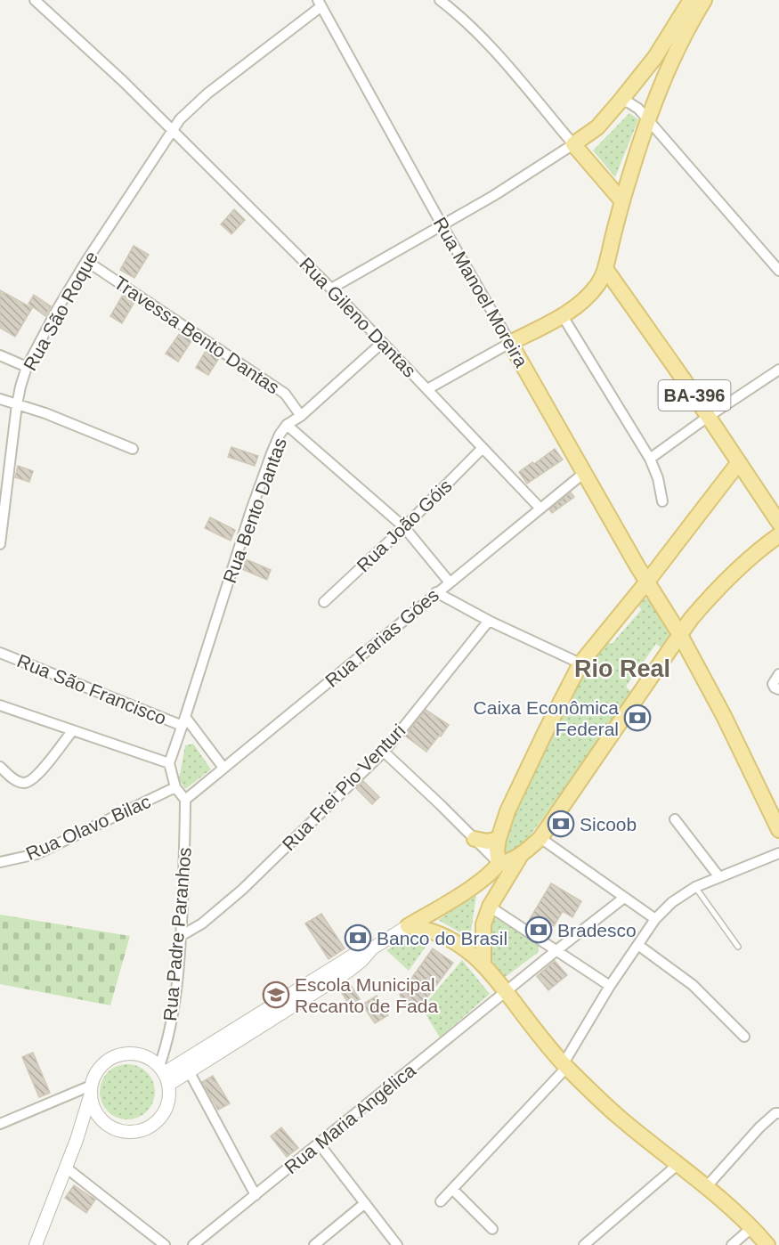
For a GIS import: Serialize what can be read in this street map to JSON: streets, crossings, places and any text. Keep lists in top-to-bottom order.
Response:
{
  "streets": {
    "main road": ["Rua Manoel Moreira", "BA-396"],
    "street": [
      "Rua São Roque",
      "Rua Gileno Dantas",
      "Travessa Bento Dantas",
      "Rua Bento Dantas",
      "Rua João Góis",
      "Rua Farias Góes",
      "Rua São Francisco",
      "Rua Frei Pio Venturi",
      "Rua Olavo Bilac",
      "Rua Padre Paranhos",
      "Rua Maria Angélica"
    ]
  },
  "crossings": [
    ["Rua Manoel Moreira", "Rua São Roque"],
    ["Rua Manoel Moreira", "Rua Farias Góes"],
    ["Rua São Roque", "Rua Gileno Dantas"],
    ["Rua São Roque", "Travessa Bento Dantas"],
    ["Rua Gileno Dantas", "Rua Bento Dantas"],
    ["Rua Gileno Dantas", "Rua João Góis"],
    ["Rua Gileno Dantas", "Rua Farias Góes"],
    ["Travessa Bento Dantas", "Rua Bento Dantas"],
    ["Rua Bento Dantas", "Rua São Francisco"],
    ["Rua Farias Góes", "Rua Padre Paranhos"],
    ["Rua Frei Pio Venturi", "Rua Padre Paranhos"]
  ],
  "districts": ["Rio Real"],
  "places": {
    "bank": [
      "Caixa Econômica Federal",
      "Sicoob",
      "Bradesco",
      "Banco do Brasil"
    ],
    "school or university": ["Escola Municipal Recanto de Fada"]
  }
}
